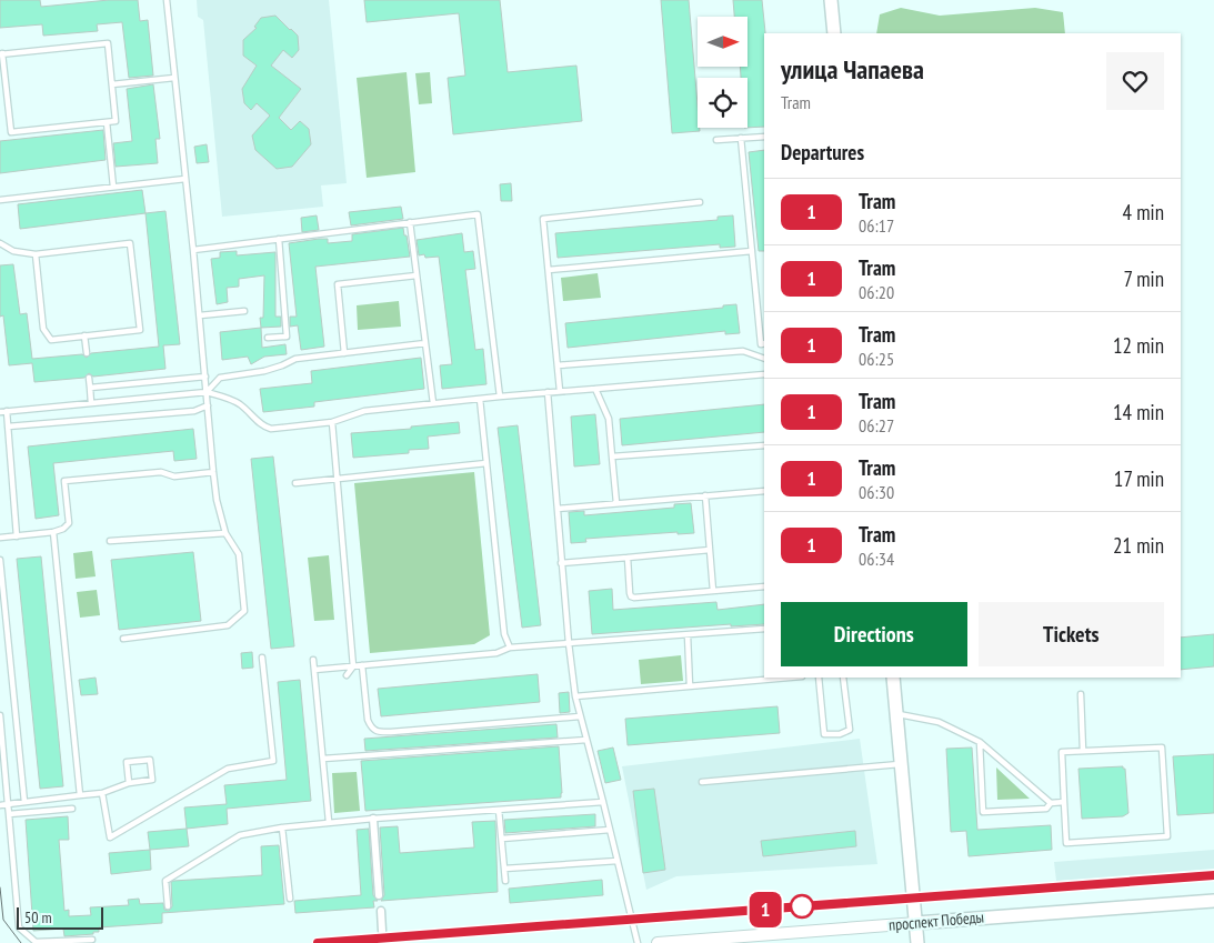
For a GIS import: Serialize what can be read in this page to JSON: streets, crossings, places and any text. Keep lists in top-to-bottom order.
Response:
{
  "streets": {
    "main road": ["проспект Победы"]
  },
  "lines": ["tram line 1"],
  "scale_bar": "50 m",
  "north": "right",
  "page": {
    "on_map": "1",
    "heading": [
      ["улица Чапаева", "Tram"],
      "Departures"
    ],
    "list": [
      {
        "mark": "1",
        "name": "Tram",
        "note": "06:17",
        "value": "4 min"
      },
      {
        "mark": "1",
        "name": "Tram",
        "note": "06:20",
        "value": "7 min"
      },
      {
        "mark": "1",
        "name": "Tram",
        "note": "06:25",
        "value": "12 min"
      },
      {
        "mark": "1",
        "name": "Tram",
        "note": "06:27",
        "value": "14 min"
      },
      {
        "mark": "1",
        "name": "Tram",
        "note": "06:30",
        "value": "17 min"
      },
      {
        "mark": "1",
        "name": "Tram",
        "note": "06:34",
        "value": "21 min"
      }
    ],
    "buttons": ["Directions", "Tickets"],
    "scale": "50 m"
  }
}
